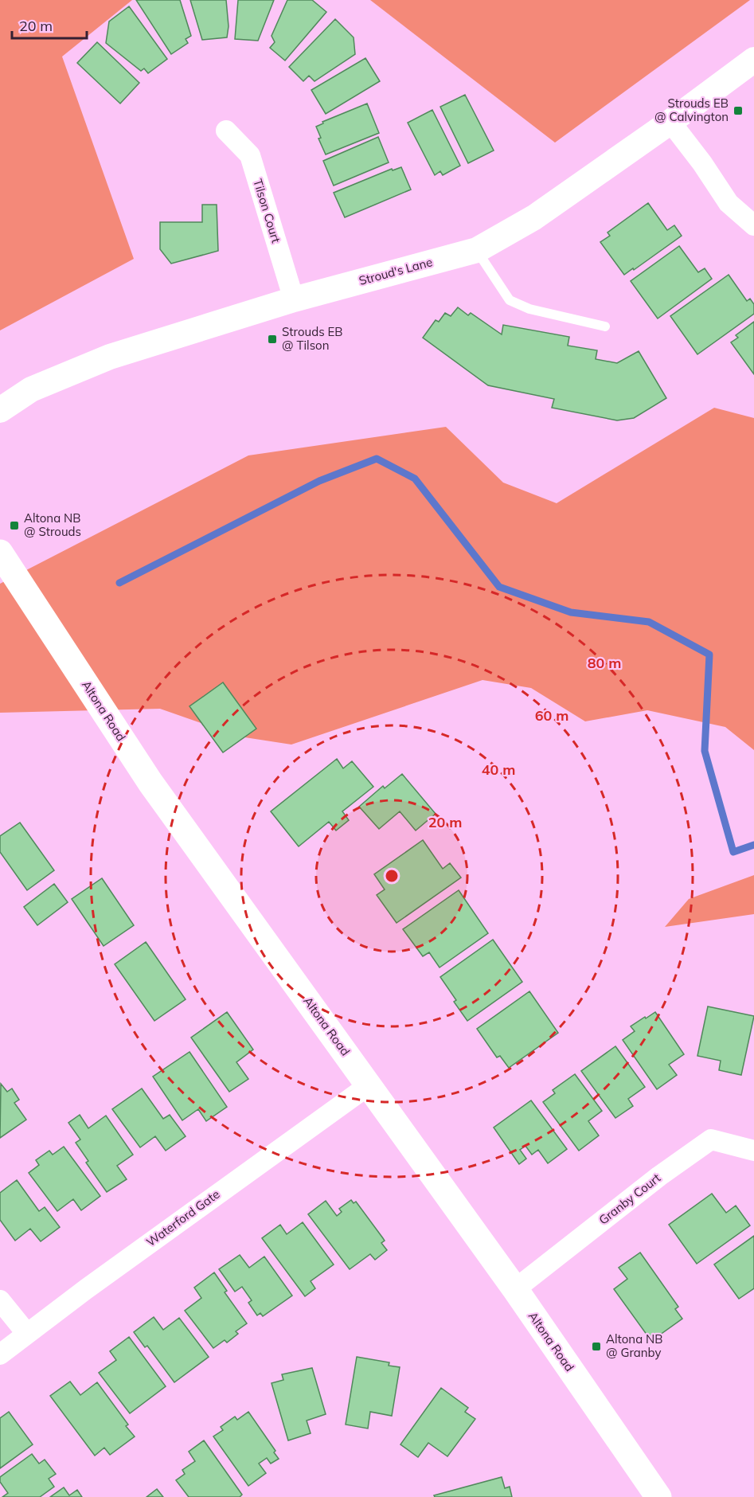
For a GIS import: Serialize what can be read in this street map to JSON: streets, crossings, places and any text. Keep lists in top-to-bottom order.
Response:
{
  "streets": {
    "main road": ["Altona Road"],
    "street": [
      "Tilson Court",
      "Stroud's Lane",
      "Granby Court",
      "Waterford Gate"
    ]
  },
  "crossings": [
    ["Tilson Court", "Stroud's Lane"],
    ["Altona Road", "Granby Court"],
    ["Altona Road", "Waterford Gate"]
  ],
  "places": {
    "transit": [
      "Strouds EB @ Calvington",
      "Strouds EB @ Tilson",
      "Altona NB @ Strouds",
      "Altona NB @ Granby"
    ]
  },
  "scale_bar": "20 m",
  "rings": [
    "80 m",
    "60 m",
    "40 m",
    "20 m"
  ]
}
